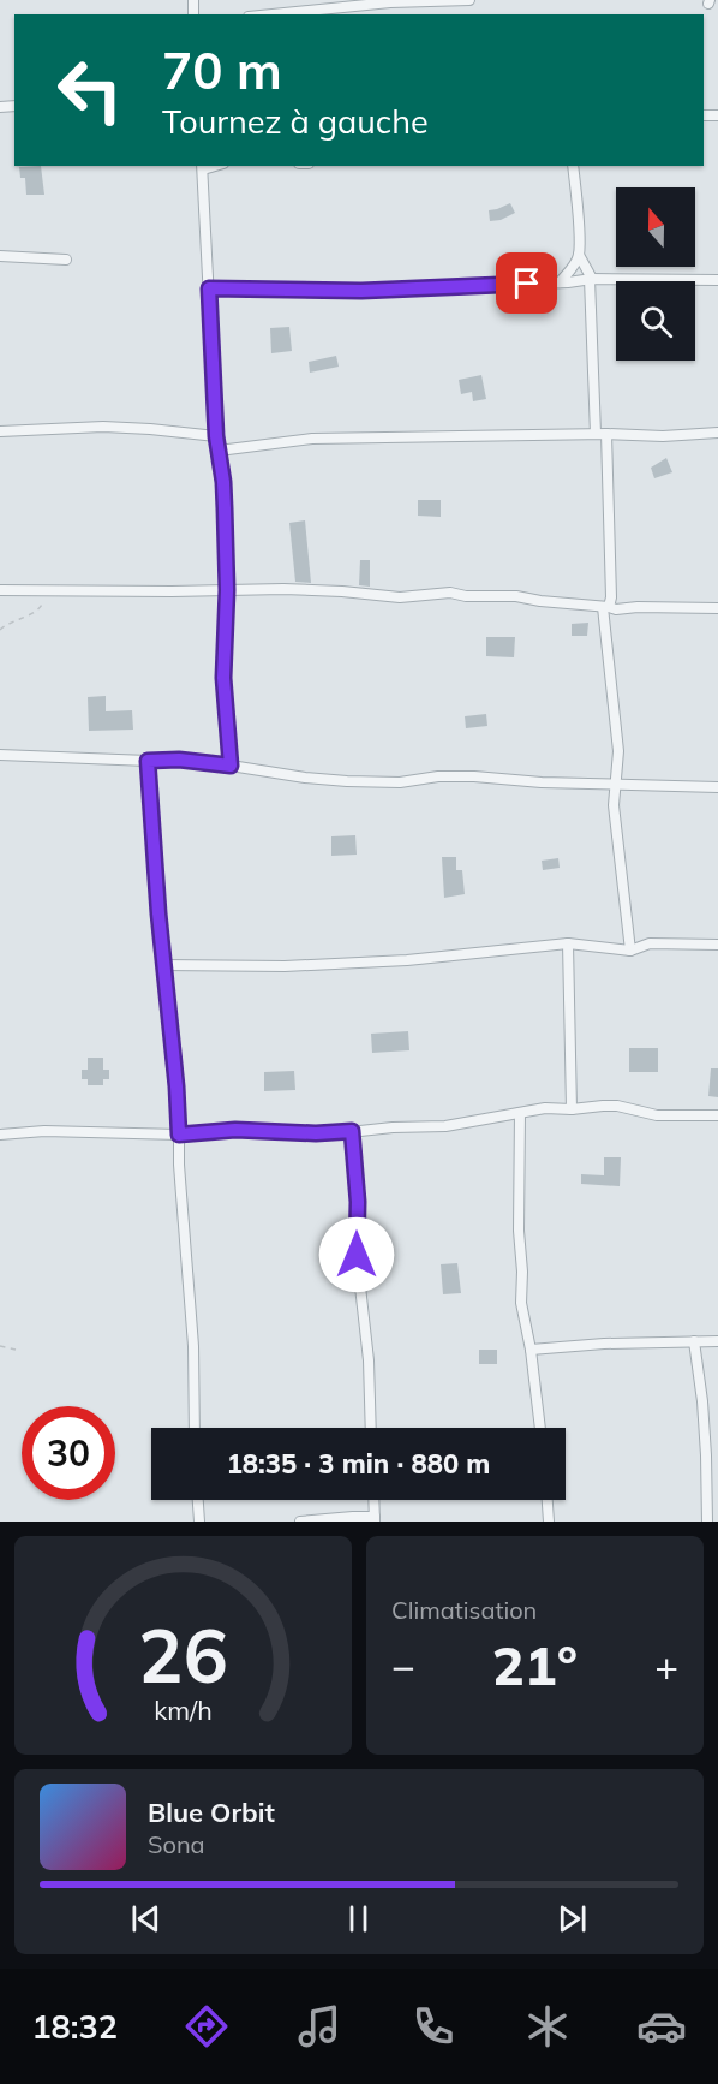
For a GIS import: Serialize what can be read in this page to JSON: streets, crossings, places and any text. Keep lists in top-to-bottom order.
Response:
{
  "north": "top",
  "page": {
    "turn": ["70 m", "Tournez à gauche"],
    "limit": "30",
    "trip": "18:35 · 3 min · 880 m",
    "tile": "Climatisation",
    "heat": ["−", "21°", "+"],
    "song": ["Blue Orbit", "Sona"],
    "tabs": "18:32",
    "gauge": ["26", "km/h"]
  }
}
